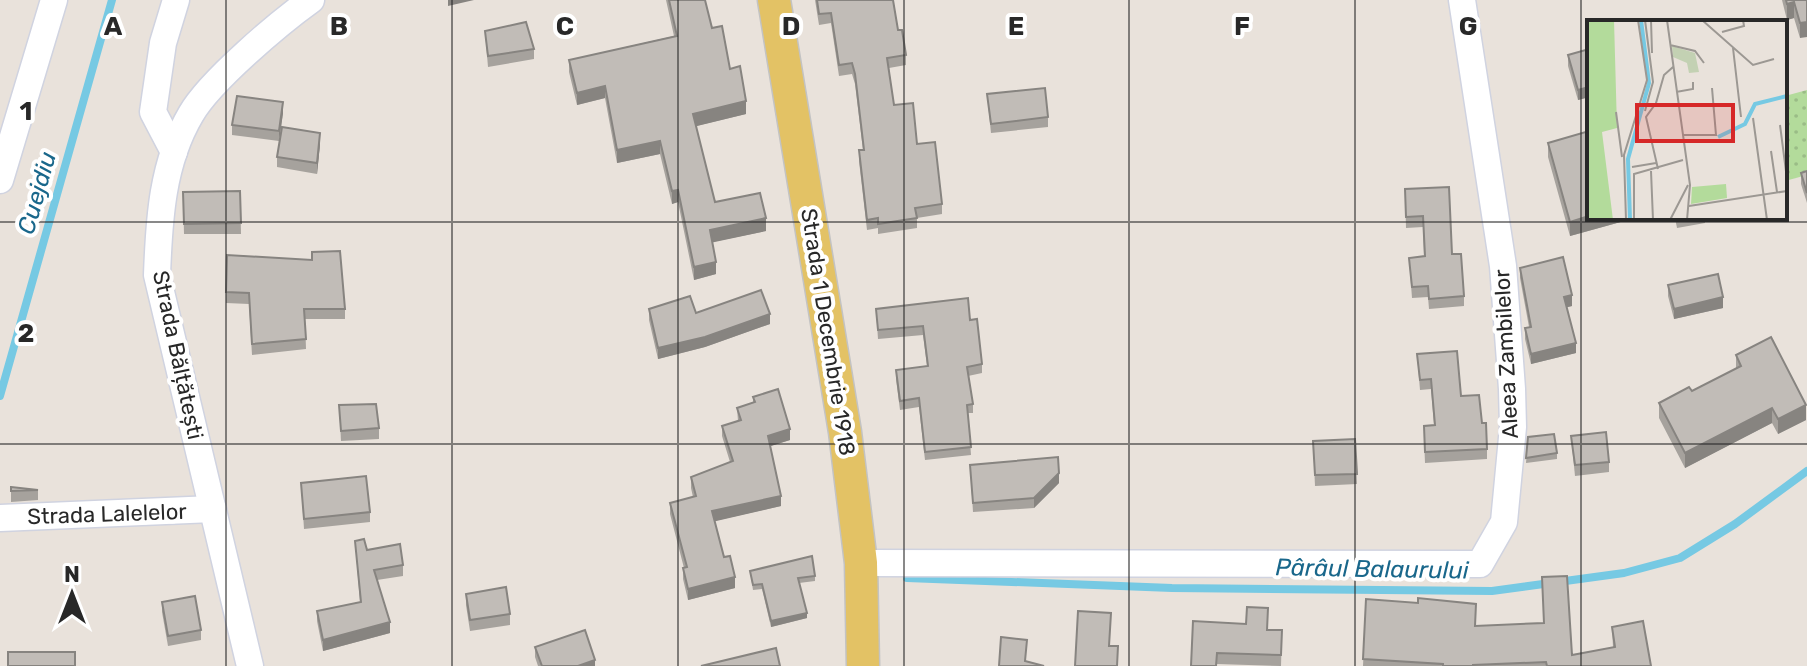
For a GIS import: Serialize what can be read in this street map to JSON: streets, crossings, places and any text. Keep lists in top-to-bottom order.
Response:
{
  "streets": {
    "main road": ["Strada 1 Decembrie 1918"],
    "street": ["Aleea Zambilelor", "Strada Bălțătești", "Strada Lalelelor"]
  },
  "crossings": [
    ["Strada 1 Decembrie 1918", "Aleea Zambilelor"],
    ["Strada Bălțătești", "Strada Lalelelor"]
  ],
  "water": ["Cuejdiu", "Pârâul Balaurului"],
  "north": "top",
  "grid": {
    "columns": [
      "A",
      "B",
      "C",
      "D",
      "E",
      "F",
      "G"
    ],
    "rows": ["1", "2"]
  }
}
